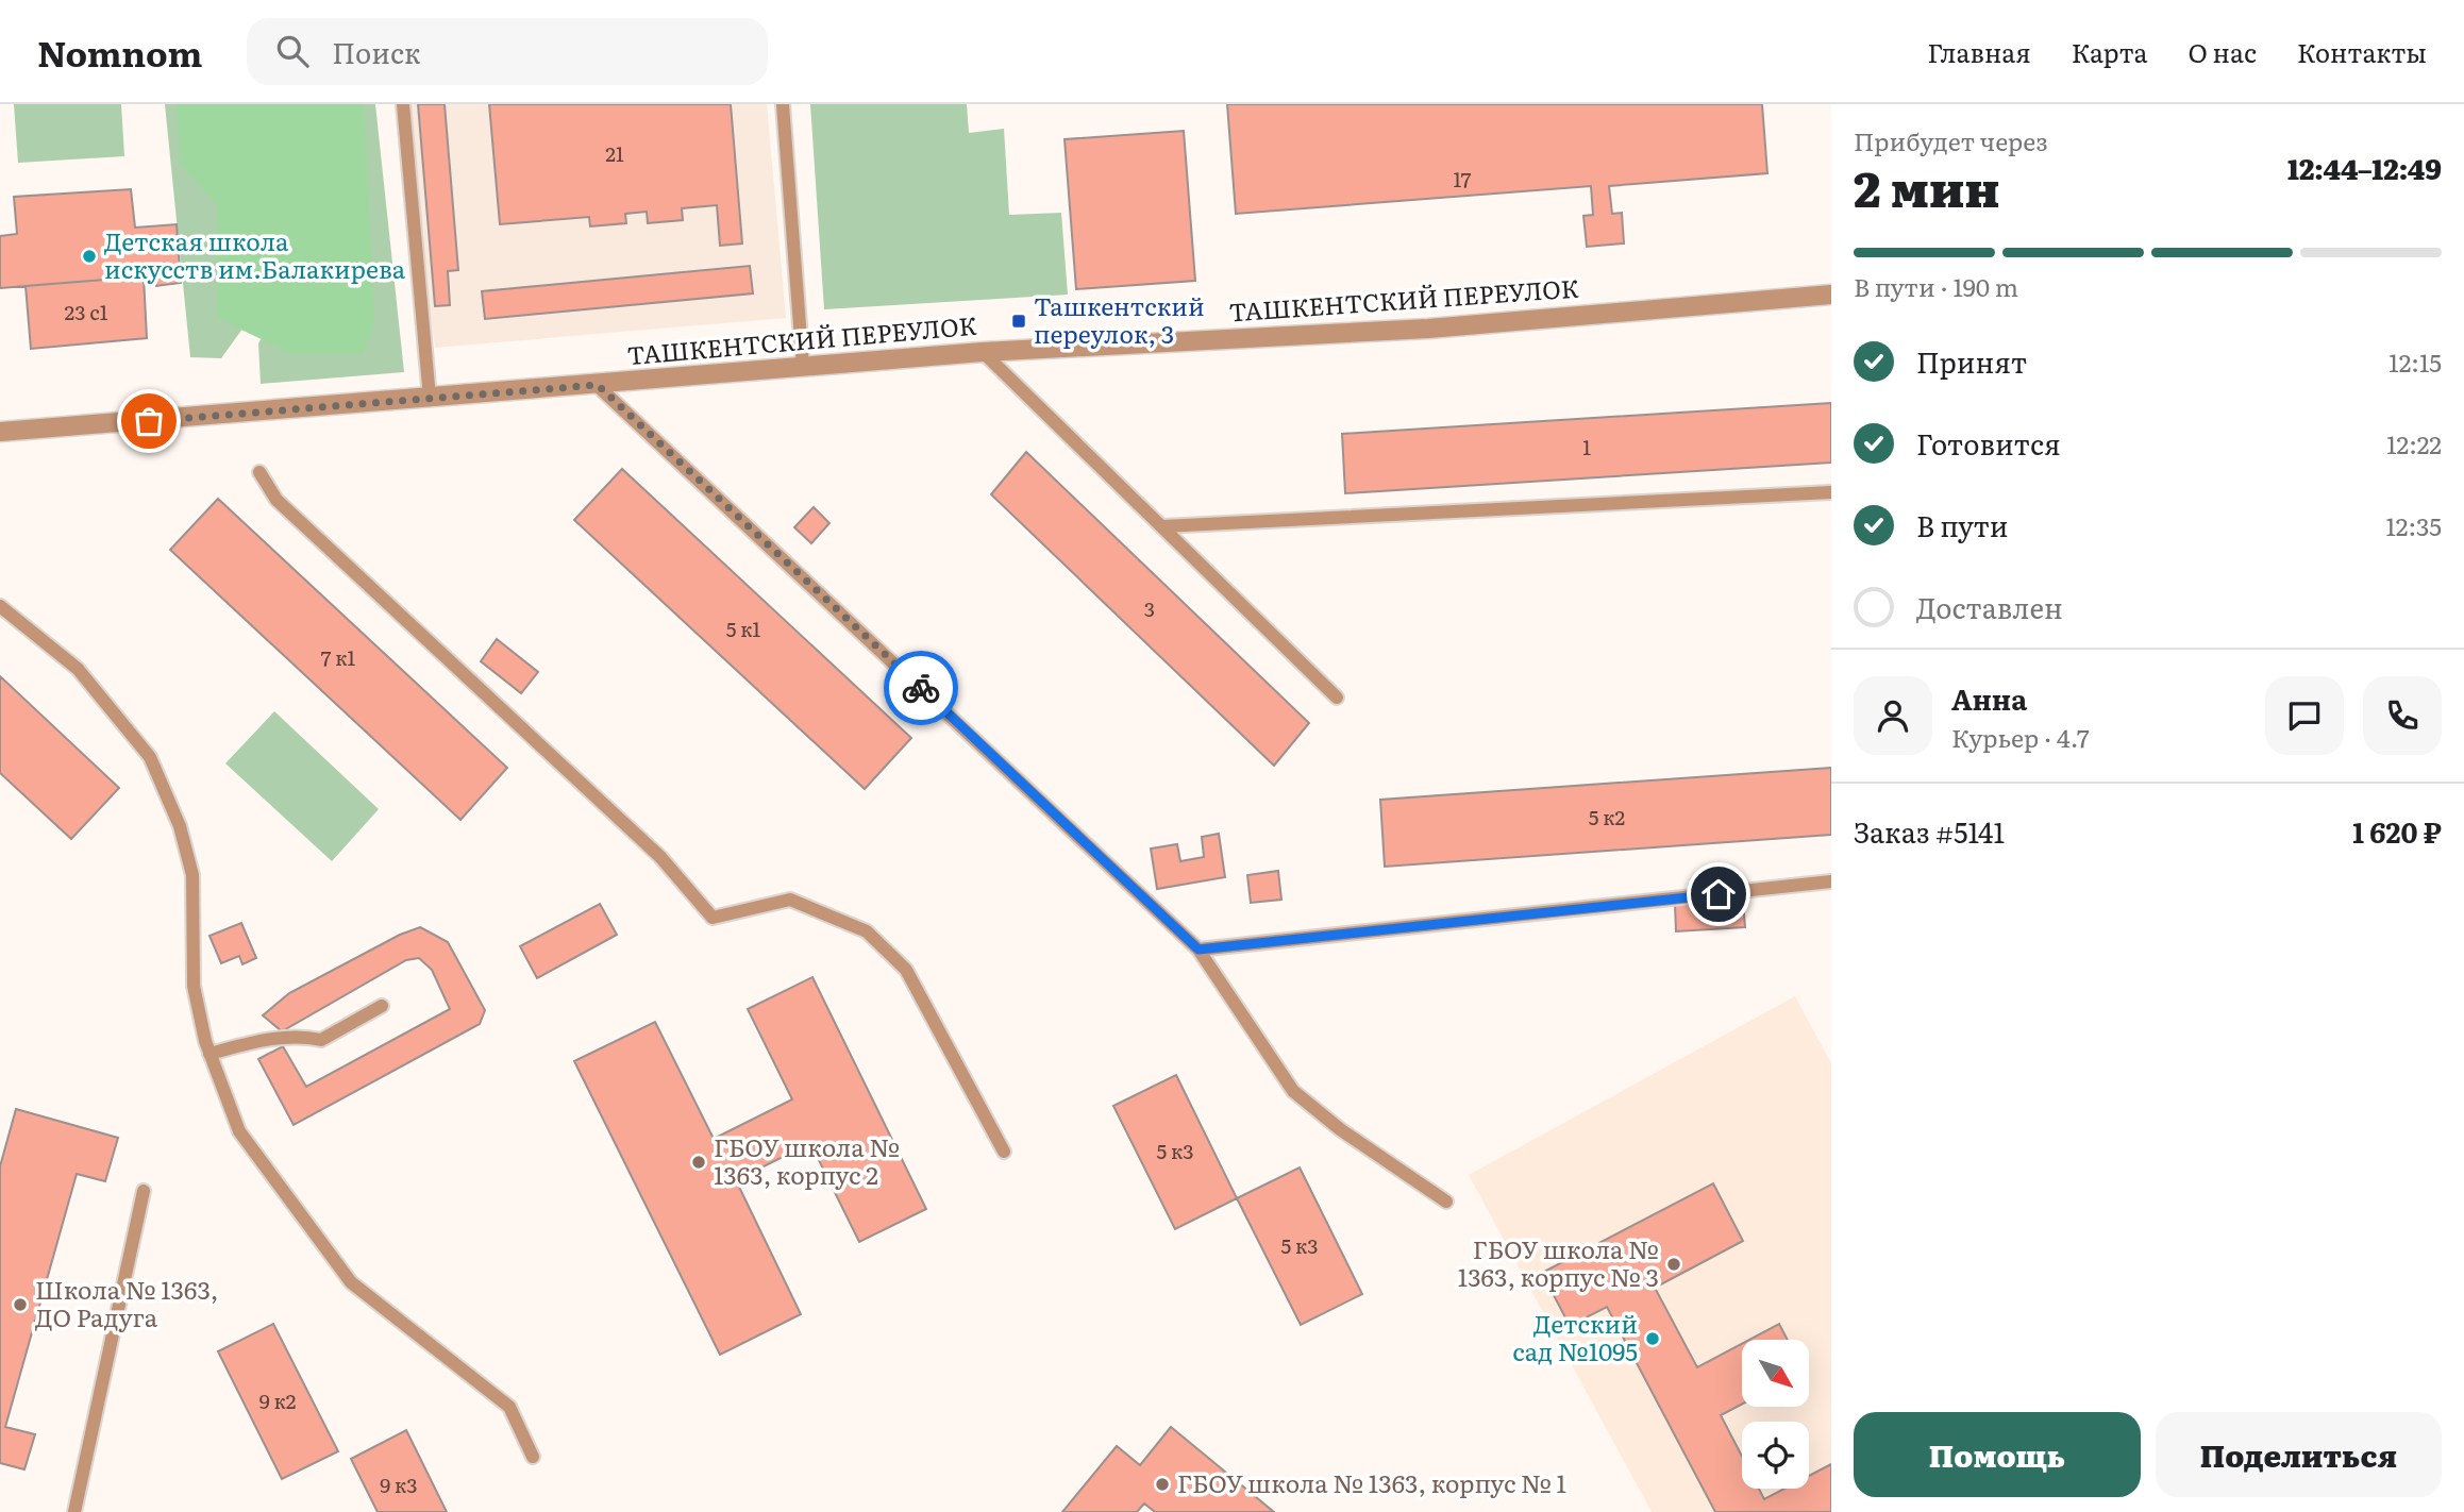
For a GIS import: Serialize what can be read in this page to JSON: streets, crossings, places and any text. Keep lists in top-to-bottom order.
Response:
{
  "streets": {
    "street": ["ТАШКЕНТСКИЙ ПЕРЕУЛОК"]
  },
  "places": {
    "other": [
      "Детская школа искусств им.Балакирева",
      "ГБОУ школа № 1363, корпус 2",
      "ГБОУ школа № 1363, корпус № 3",
      "Школа № 1363, ДО Радуга",
      "Детский сад №1095",
      "ГБОУ школа № 1363, корпус № 1"
    ],
    "transit": ["Ташкентский переулок, 3"]
  },
  "house_numbers": [
    "21",
    "17",
    "23 с1",
    "1",
    "3",
    "5 к1",
    "7 к1",
    "5 к2",
    "5 к3",
    "5 к3",
    "9 к2",
    "9 к3"
  ],
  "north": "bottom right",
  "page": {
    "header": "Nomnom",
    "search": "Поиск",
    "nav": [
      "Главная",
      "Карта",
      "О нас",
      "Контакты"
    ],
    "heading": ["2 мин", "Прибудет через", "12:44–12:49"],
    "panel": [
      "Анна",
      "Курьер · 4.7",
      "Заказ #5141",
      "1 620 ₽"
    ],
    "bar": "В пути · 190 m",
    "list": [
      ["Принят", "12:15"],
      ["Готовится", "12:22"],
      ["В пути", "12:35"],
      "Доставлен"
    ],
    "buttons": ["Помощь", "Поделиться"]
  }
}
